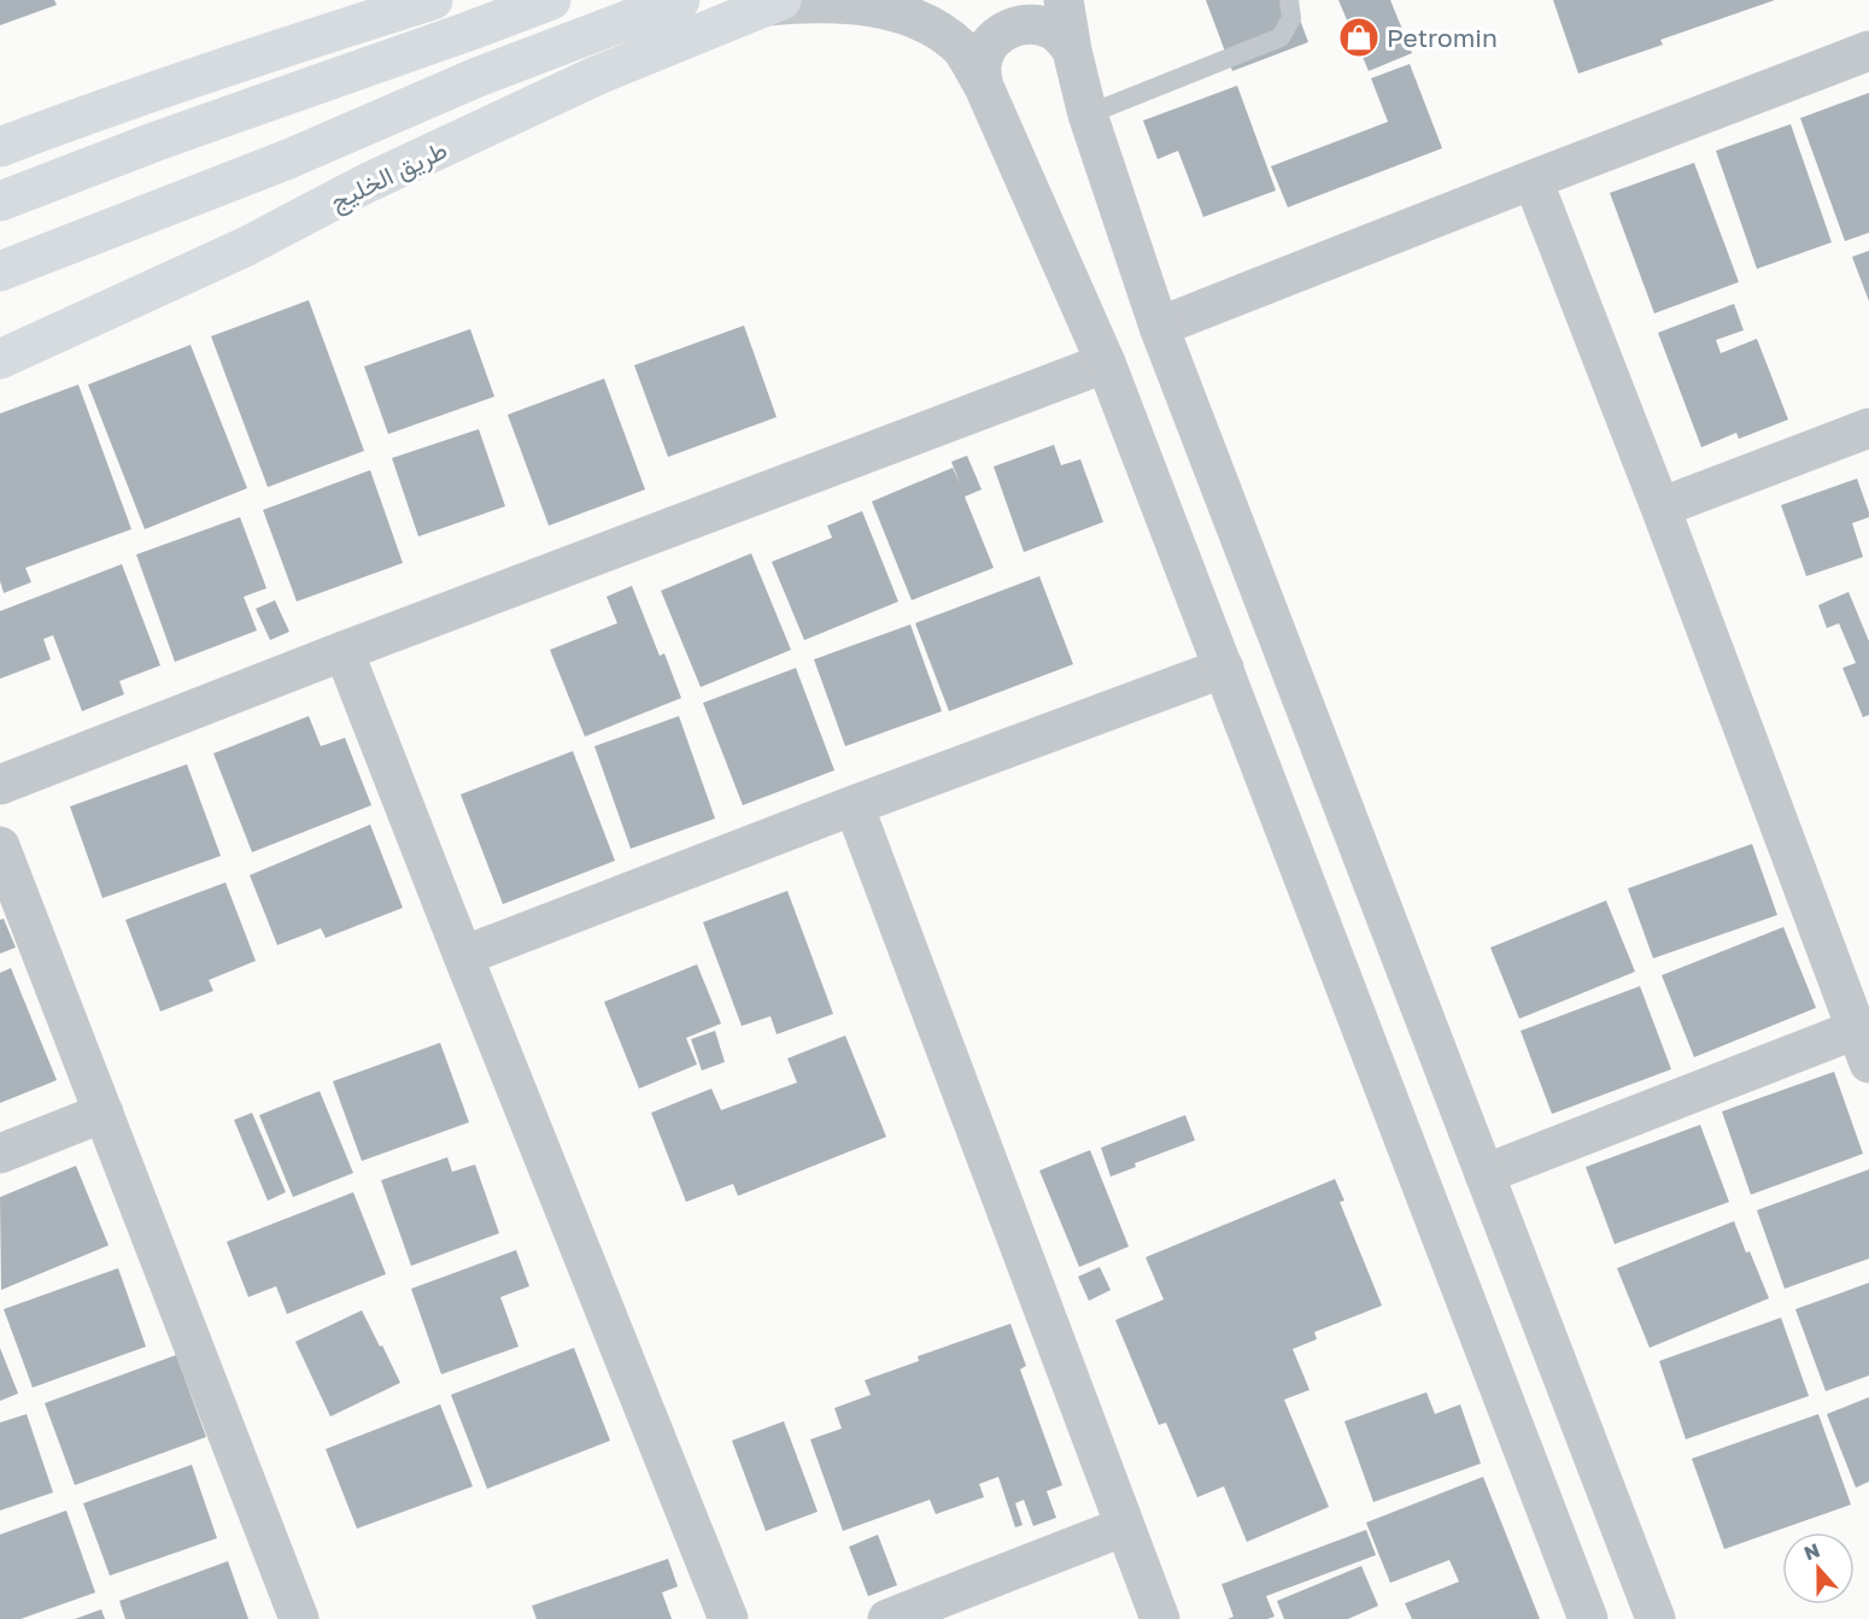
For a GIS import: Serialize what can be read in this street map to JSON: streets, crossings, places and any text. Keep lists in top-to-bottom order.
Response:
{
  "streets": {
    "main road": ["طريق الخليج"]
  },
  "places": {
    "shop": ["Petromin"]
  },
  "north": "top"
}
